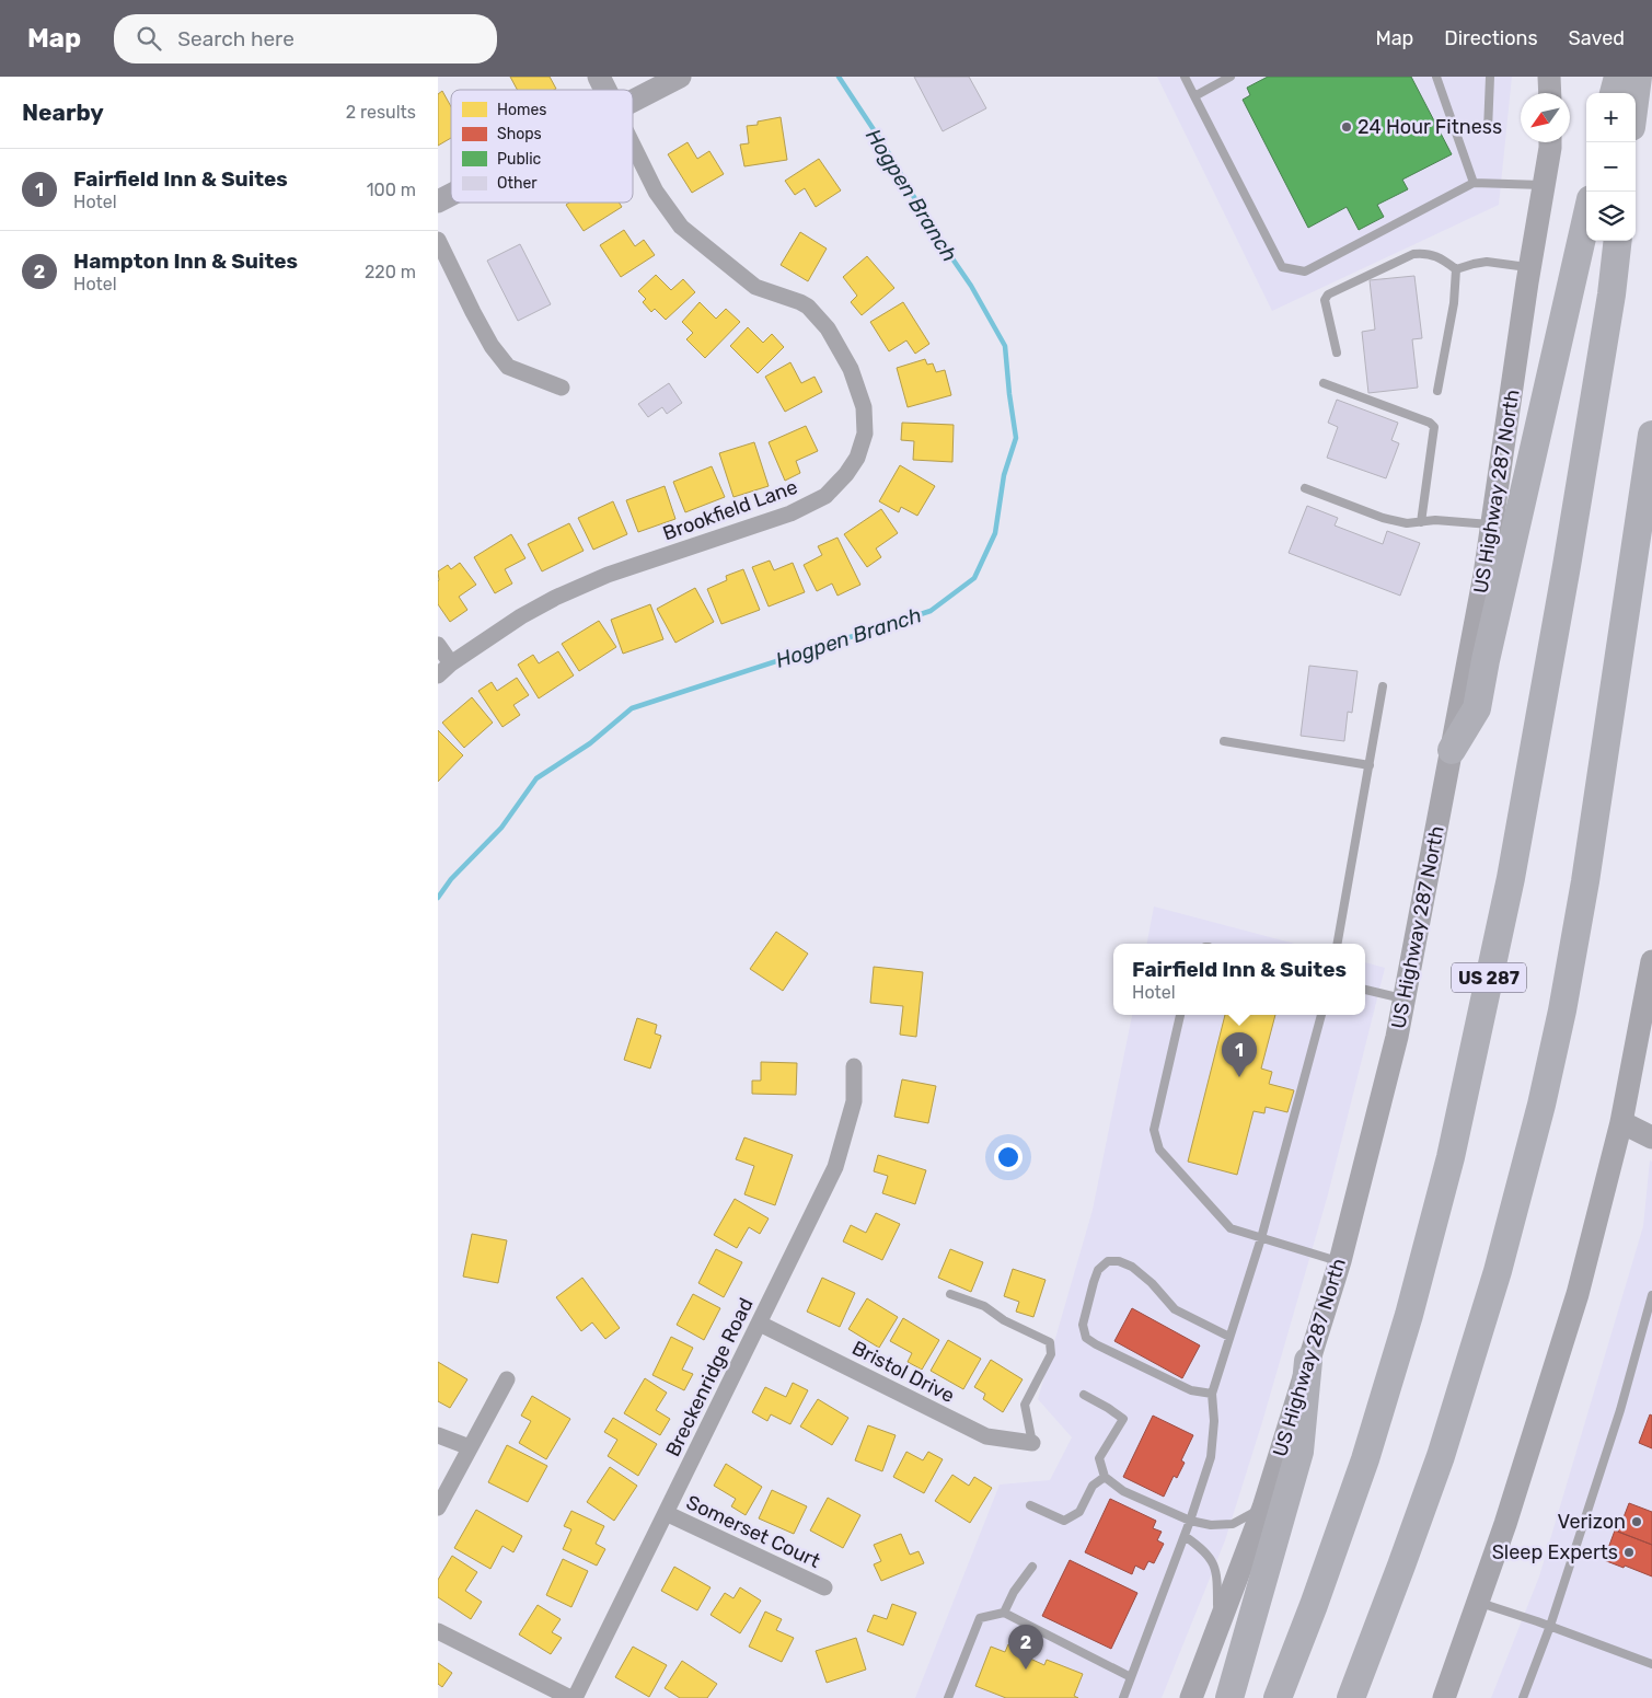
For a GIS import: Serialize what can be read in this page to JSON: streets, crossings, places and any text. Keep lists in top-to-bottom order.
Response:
{
  "streets": {
    "highway": ["US 287"],
    "main road": ["US Highway 287 North"],
    "street": [
      "Brookfield Lane",
      "Bristol Drive",
      "Breckenridge Road",
      "Somerset Court"
    ]
  },
  "crossings": [
    ["Bristol Drive", "Breckenridge Road"],
    ["Breckenridge Road", "Somerset Court"]
  ],
  "water": ["Hogpen Branch"],
  "places": ["24 Hour Fitness", "Verizon", "Sleep Experts"],
  "legend": [
    "Homes",
    "Shops",
    "Public",
    "Other"
  ],
  "north": "bottom left",
  "page": {
    "header": "Map",
    "search": "Search here",
    "nav": ["Map", "Directions", "Saved"],
    "heading": ["Nearby", "2 results"],
    "map_buttons": ["+", "−"],
    "list": [
      {
        "mark": "1",
        "name": "Fairfield Inn & Suites",
        "note": "Hotel",
        "value": "100 m"
      },
      {
        "mark": "2",
        "name": "Hampton Inn & Suites",
        "note": "Hotel",
        "value": "220 m"
      }
    ],
    "popup": ["Fairfield Inn & Suites", "Hotel"],
    "pins": ["1", "2"]
  }
}
